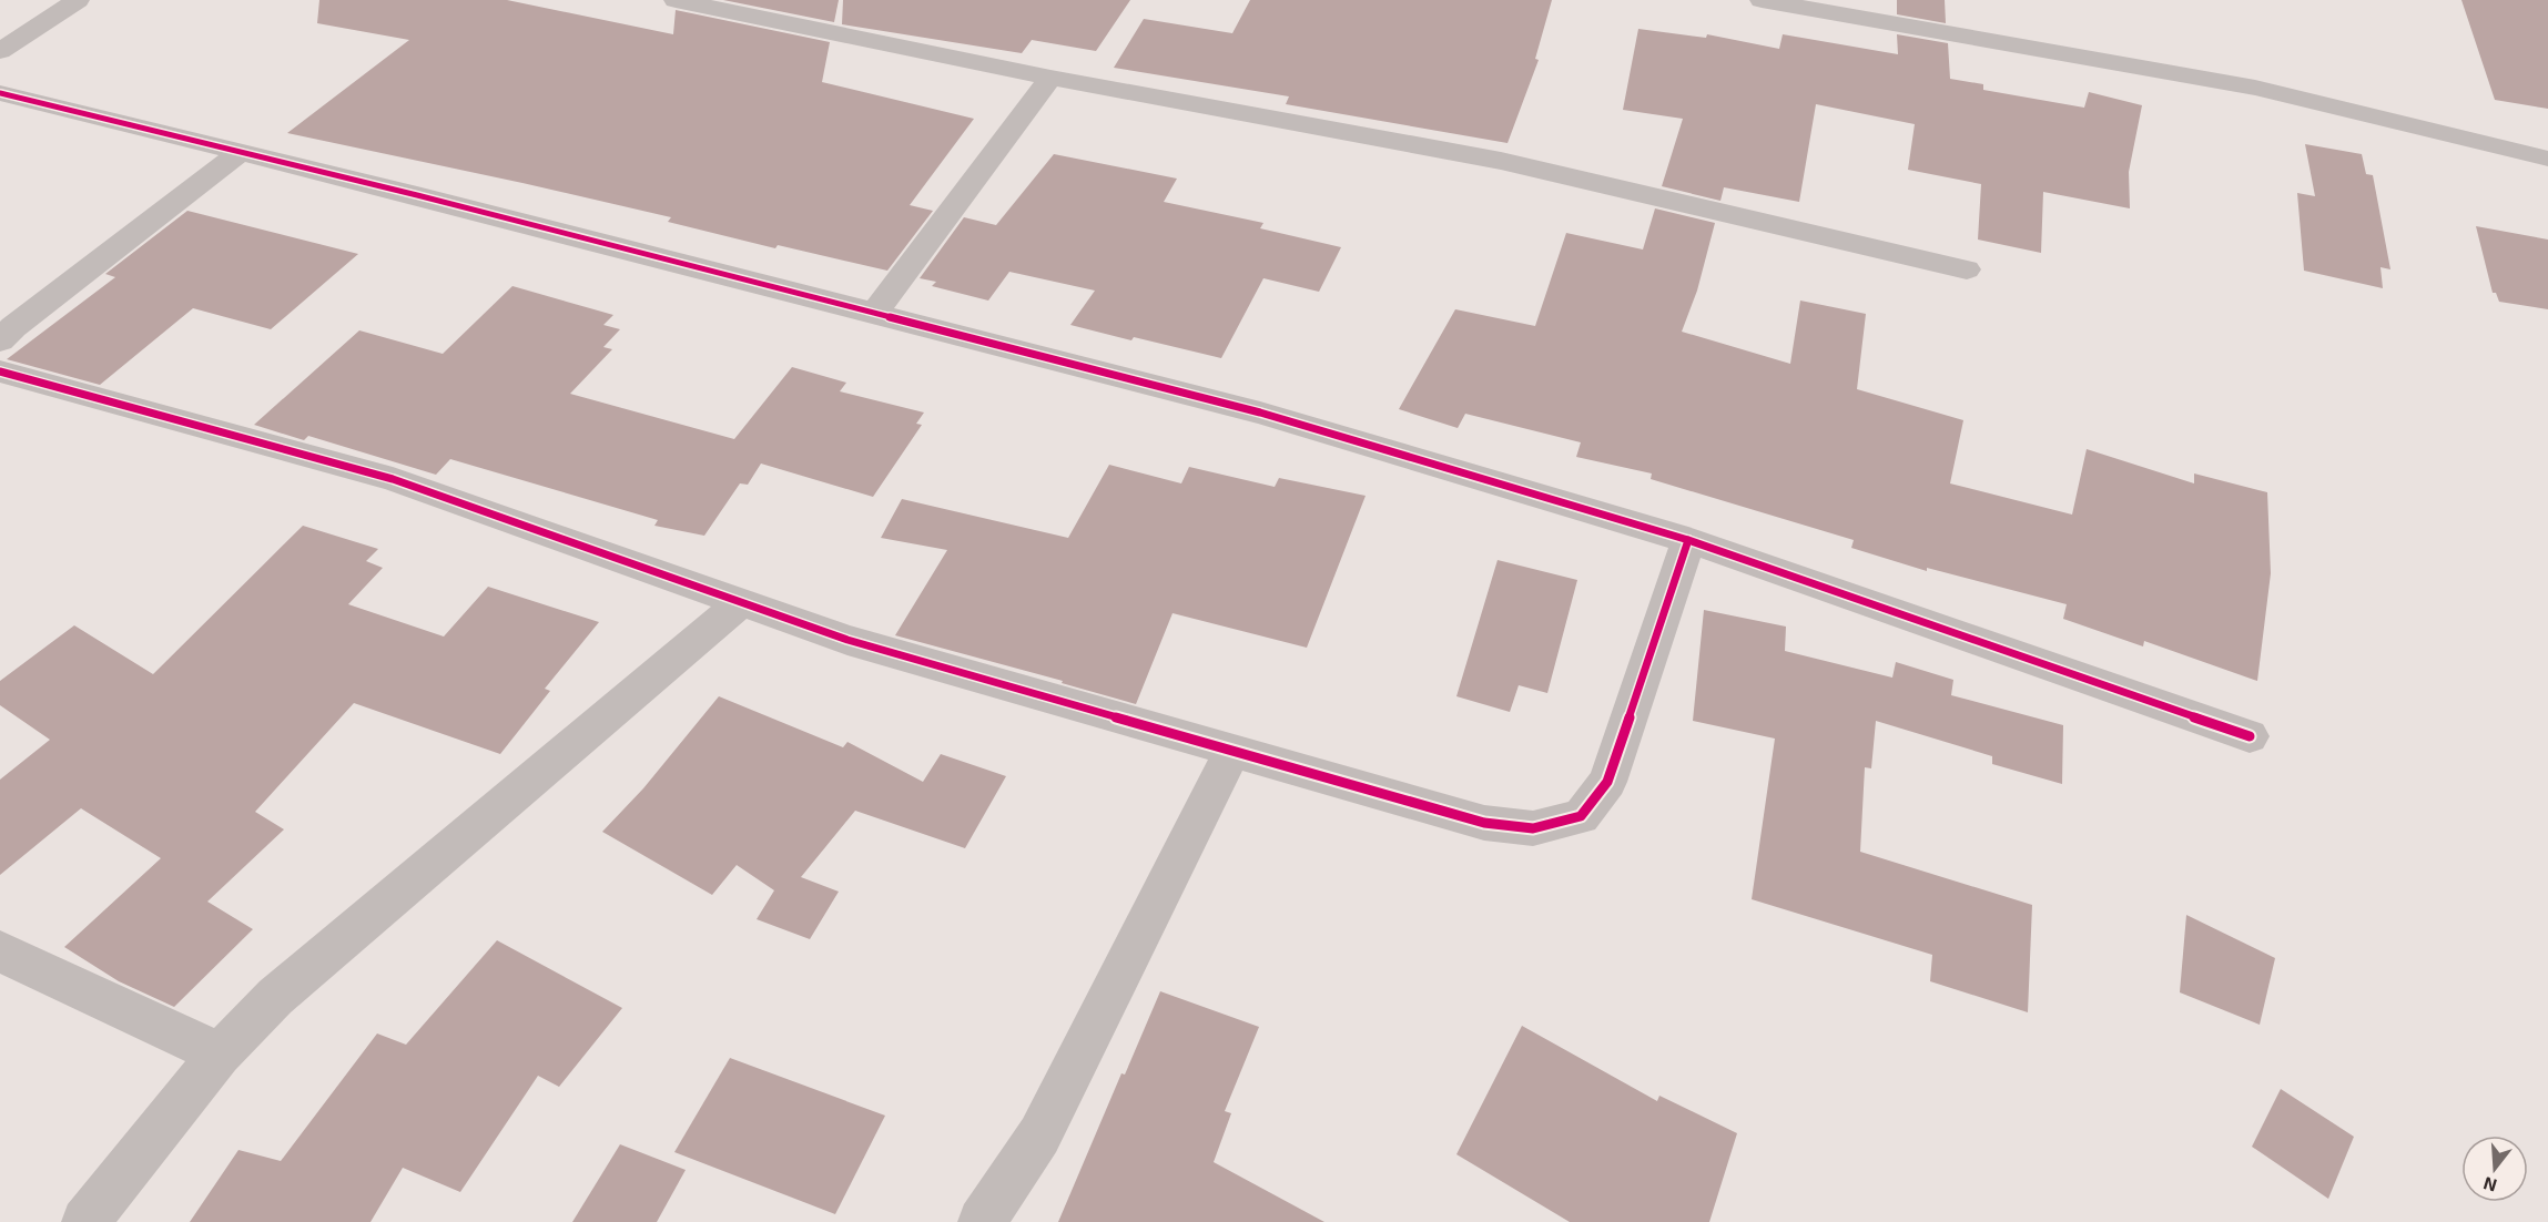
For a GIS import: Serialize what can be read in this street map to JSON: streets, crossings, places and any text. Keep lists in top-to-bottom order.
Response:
{
  "north": "bottom"
}
